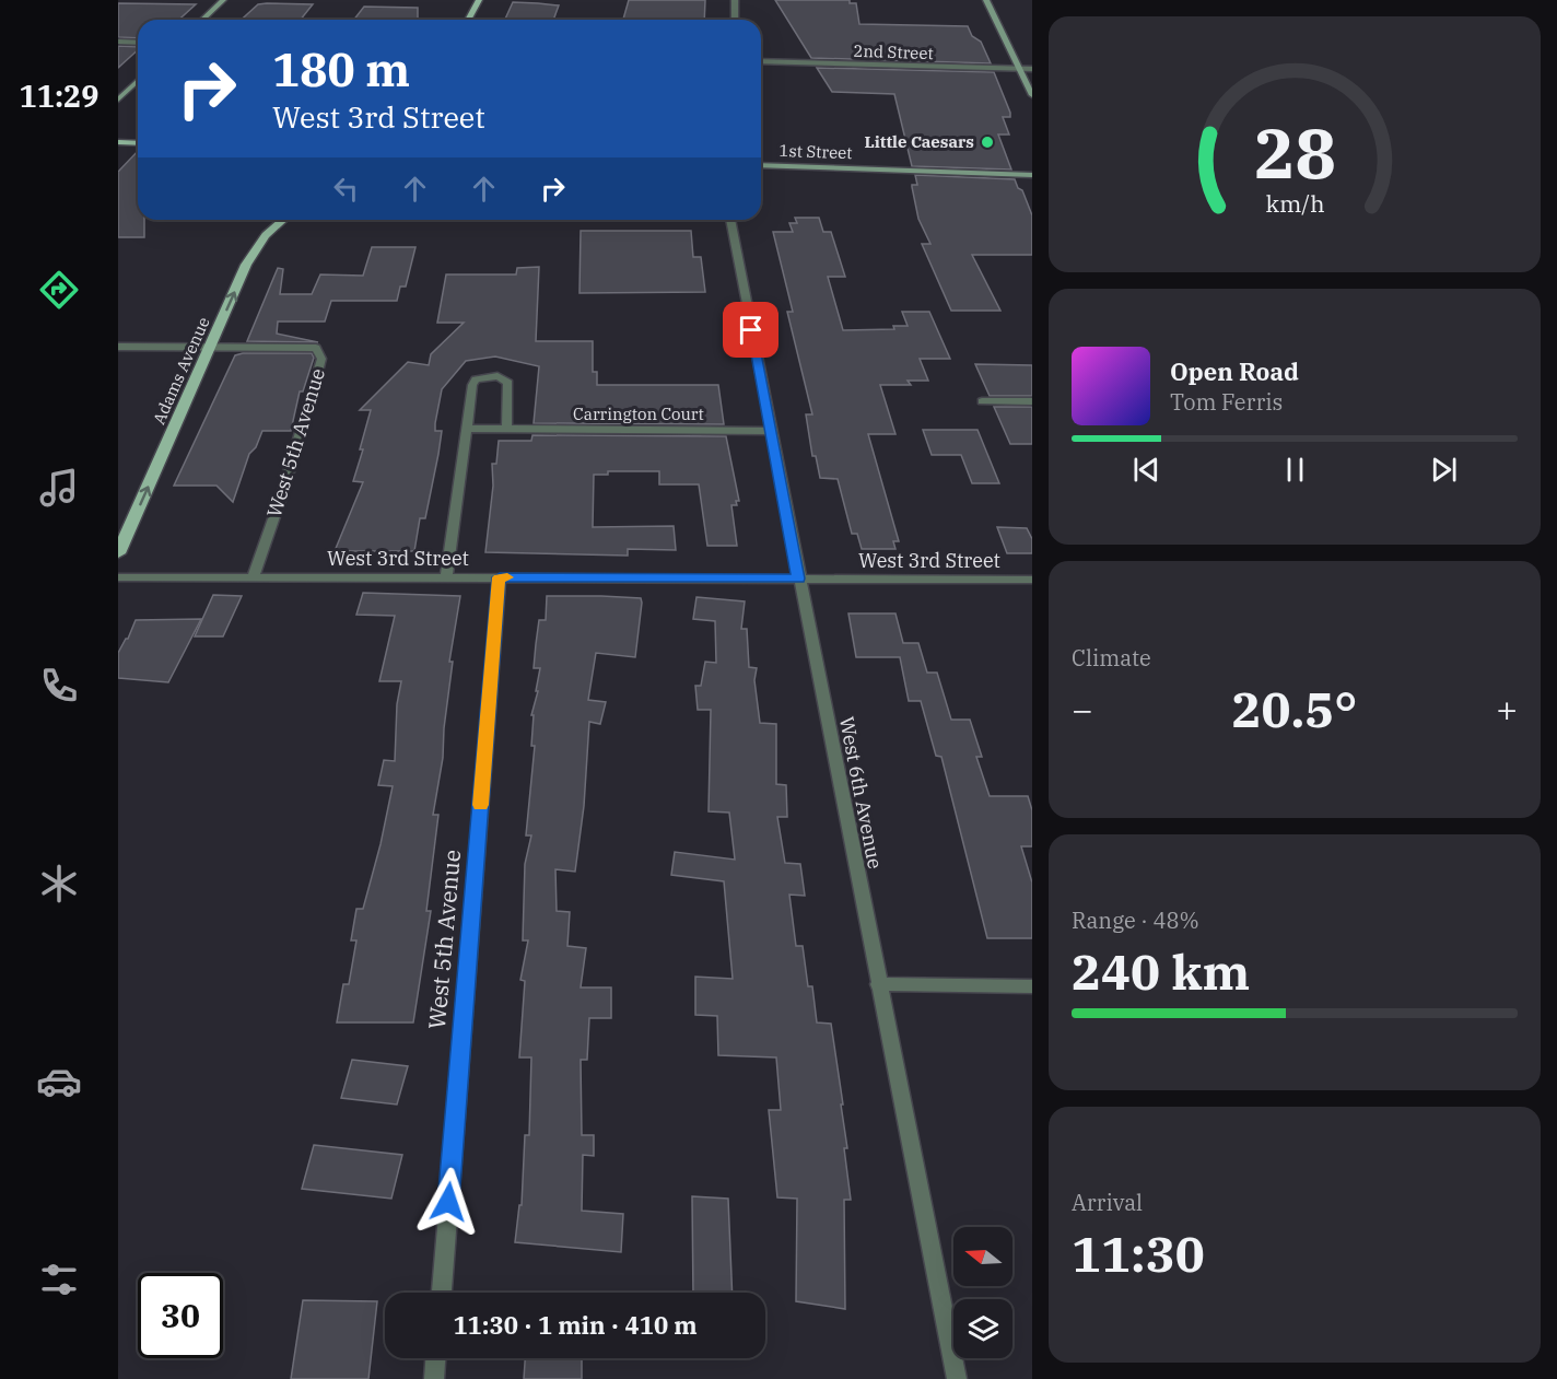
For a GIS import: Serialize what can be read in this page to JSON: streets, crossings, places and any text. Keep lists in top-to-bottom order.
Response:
{
  "streets": {
    "main road": ["Adams Avenue"],
    "street": [
      "2nd Street",
      "1st Street",
      "Carrington Court",
      "West 5th Avenue",
      "West 3rd Street",
      "West 6th Avenue"
    ]
  },
  "crossings": [
    ["Adams Avenue", "West 5th Avenue"],
    ["Carrington Court", "West 6th Avenue"],
    ["West 5th Avenue", "West 3rd Street"],
    ["West 3rd Street", "West 6th Avenue"]
  ],
  "one_way": ["Adams Avenue"],
  "places": ["Little Caesars"],
  "north": "left",
  "page": {
    "tabs": "11:29",
    "turn": ["180 m", "West 3rd Street"],
    "song": ["Open Road", "Tom Ferris"],
    "tile": [
      "Climate",
      ["Range · 48%", "240 km"],
      ["Arrival", "11:30"]
    ],
    "heat": ["−", "20.5°", "+"],
    "limit": "30",
    "trip": "11:30 · 1 min · 410 m",
    "gauge": ["28", "km/h"]
  }
}
